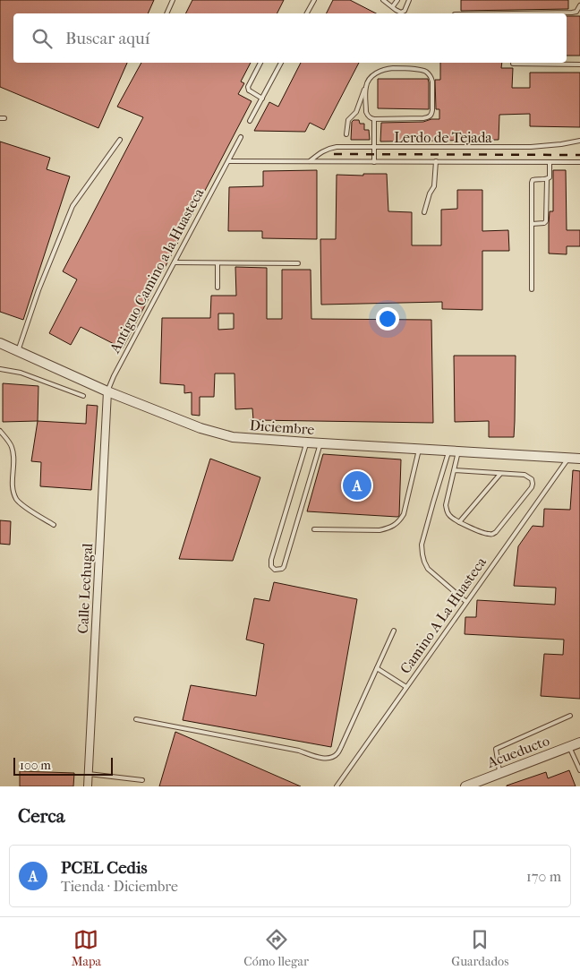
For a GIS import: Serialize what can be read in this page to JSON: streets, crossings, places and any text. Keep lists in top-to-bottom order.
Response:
{
  "streets": {
    "street": ["Diciembre", "Calle Lechugal", "Acueducto"],
    "lane": ["Lerdo de Tejada", "Antiguo Camino a la Huasteca", "Camino A La Huasteca"]
  },
  "crossings": [
    ["Lerdo de Tejada", "Antiguo Camino a la Huasteca"],
    ["Antiguo Camino a la Huasteca", "Diciembre"],
    ["Antiguo Camino a la Huasteca", "Calle Lechugal"],
    ["Diciembre", "Calle Lechugal"],
    ["Diciembre", "Camino A La Huasteca"]
  ],
  "scale_bar": "100 m",
  "page": {
    "search": "Buscar aquí",
    "pins": "A",
    "scale": "100 m",
    "heading": "Cerca",
    "list": [
      {
        "mark": "A",
        "name": "PCEL Cedis",
        "note": "Tienda · Diciembre",
        "value": "170 m"
      }
    ],
    "nav": ["Mapa", "Cómo llegar", "Guardados"]
  }
}
